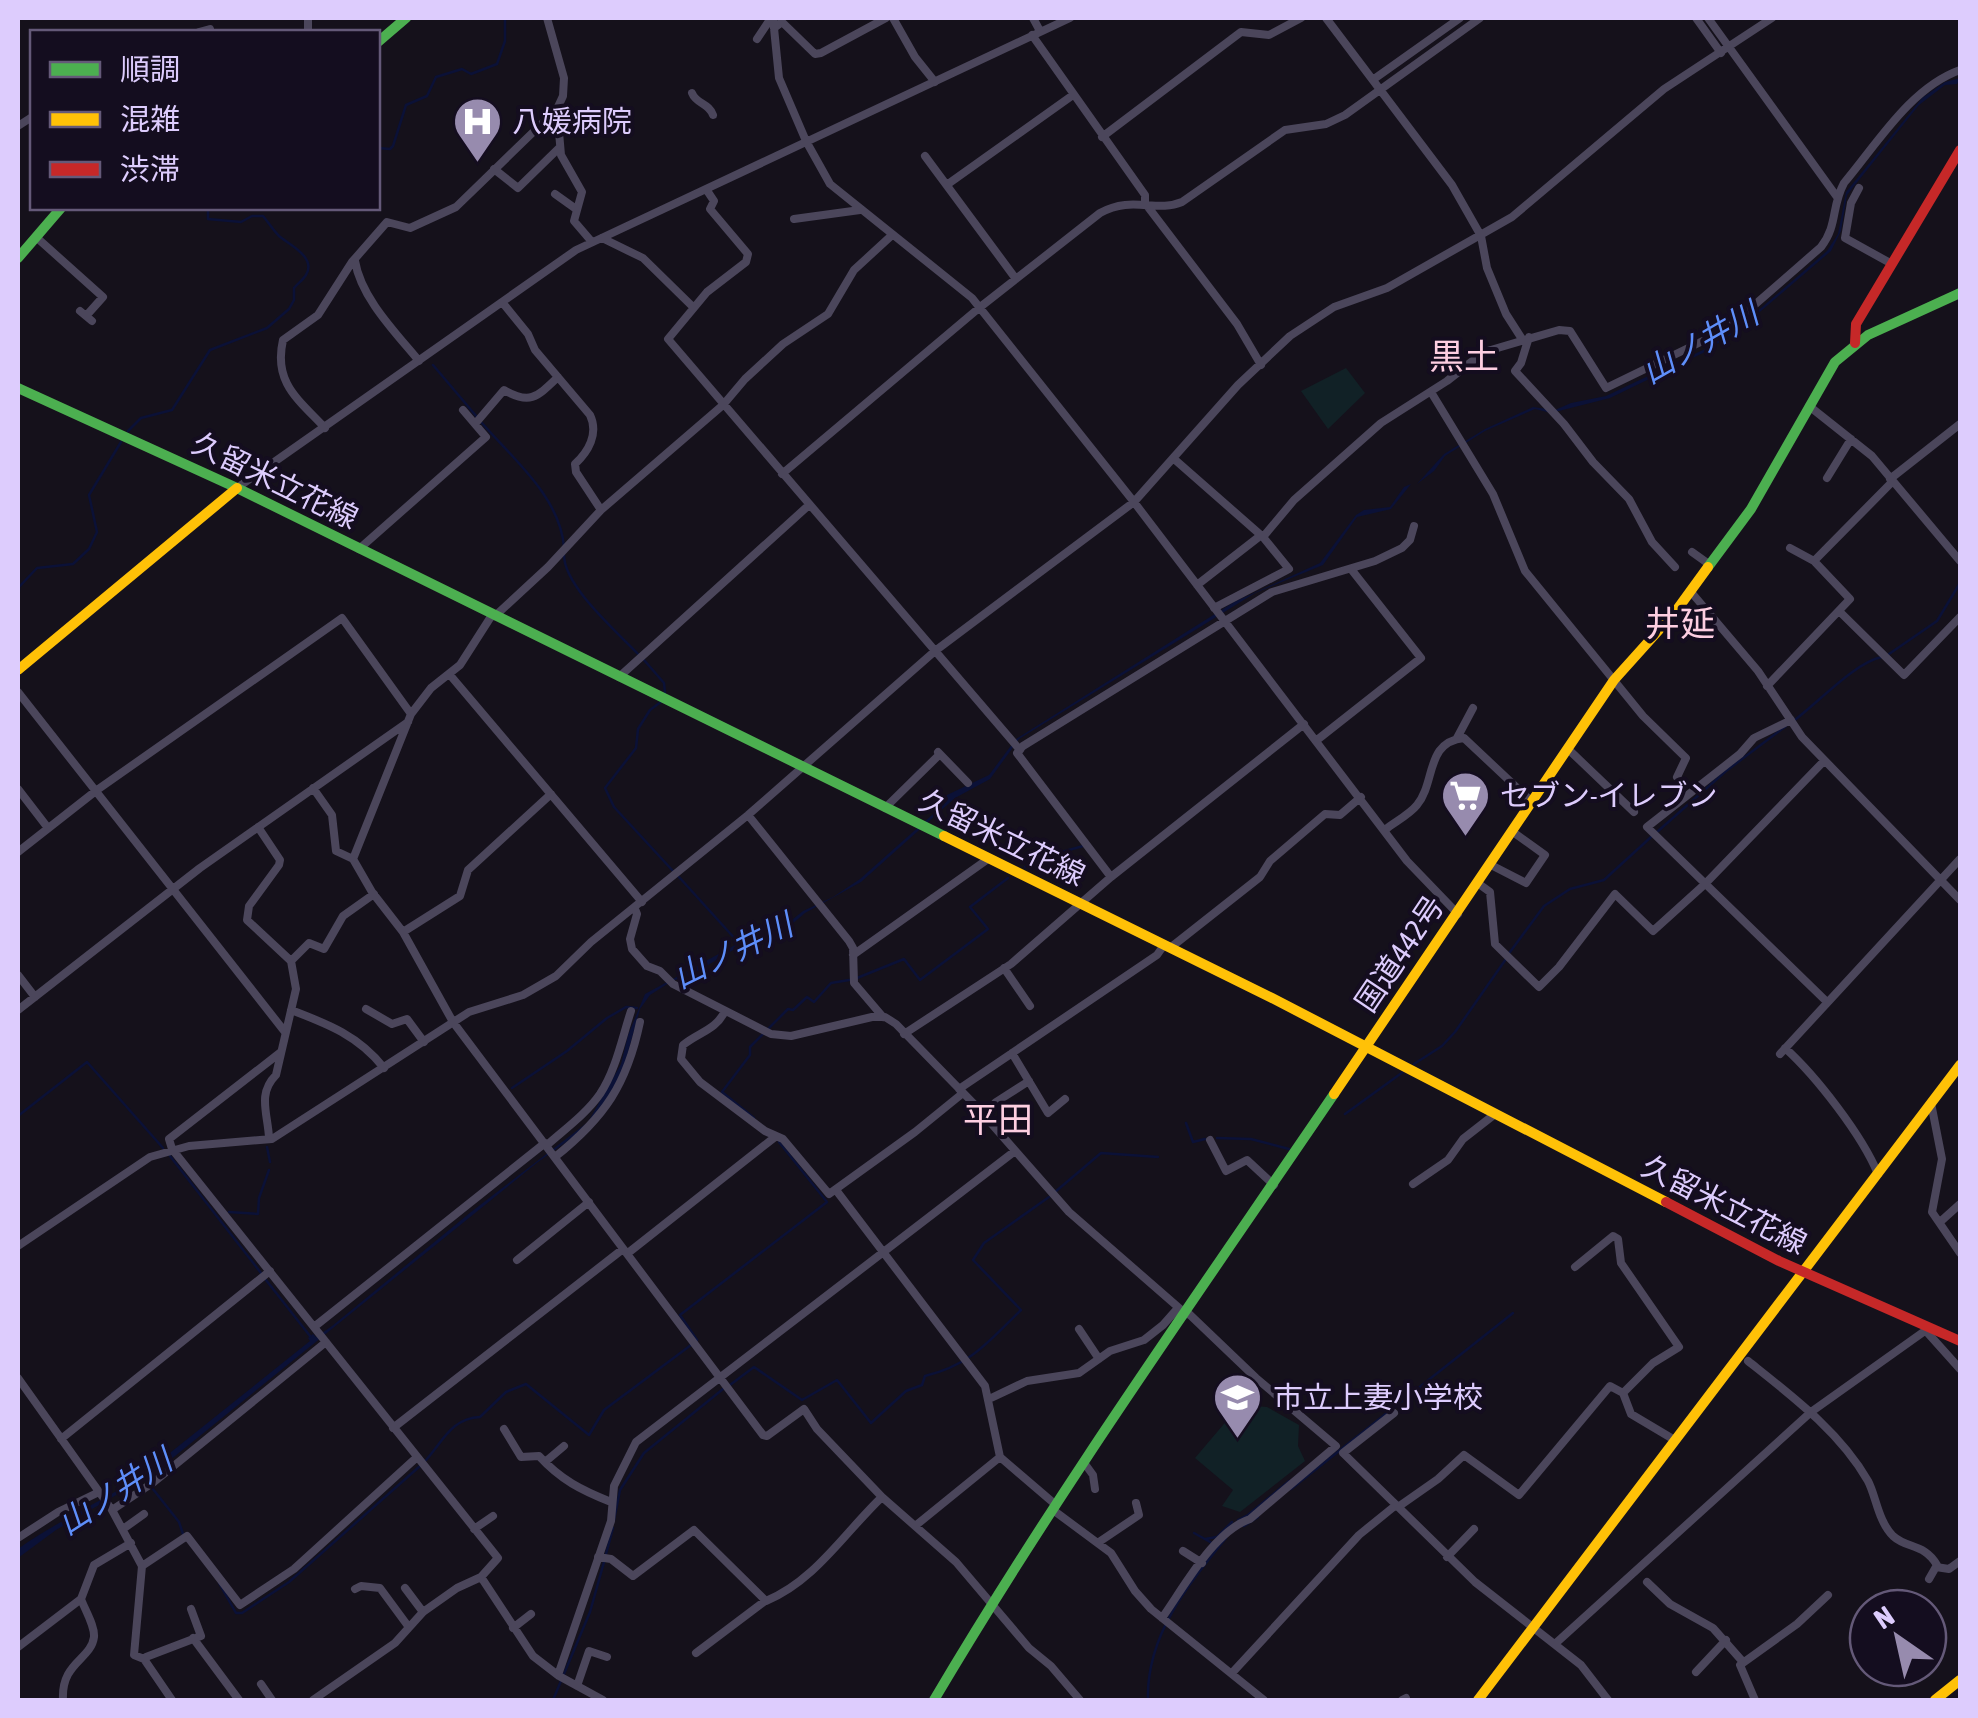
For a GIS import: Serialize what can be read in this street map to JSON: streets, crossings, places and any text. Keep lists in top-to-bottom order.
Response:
{
  "streets": {
    "main road": ["久留米立花線", "国道442号"]
  },
  "crossings": [
    ["久留米立花線", "国道442号"]
  ],
  "districts": ["黒土", "井延", "平田"],
  "water": ["山ノ井川"],
  "places": {
    "hospital": ["八媛病院"],
    "supermarket": ["セブン-イレブン"],
    "school or university": ["市立上妻小学校"]
  },
  "legend": ["順調", "混雑", "渋滞"],
  "north": "top left"
}
